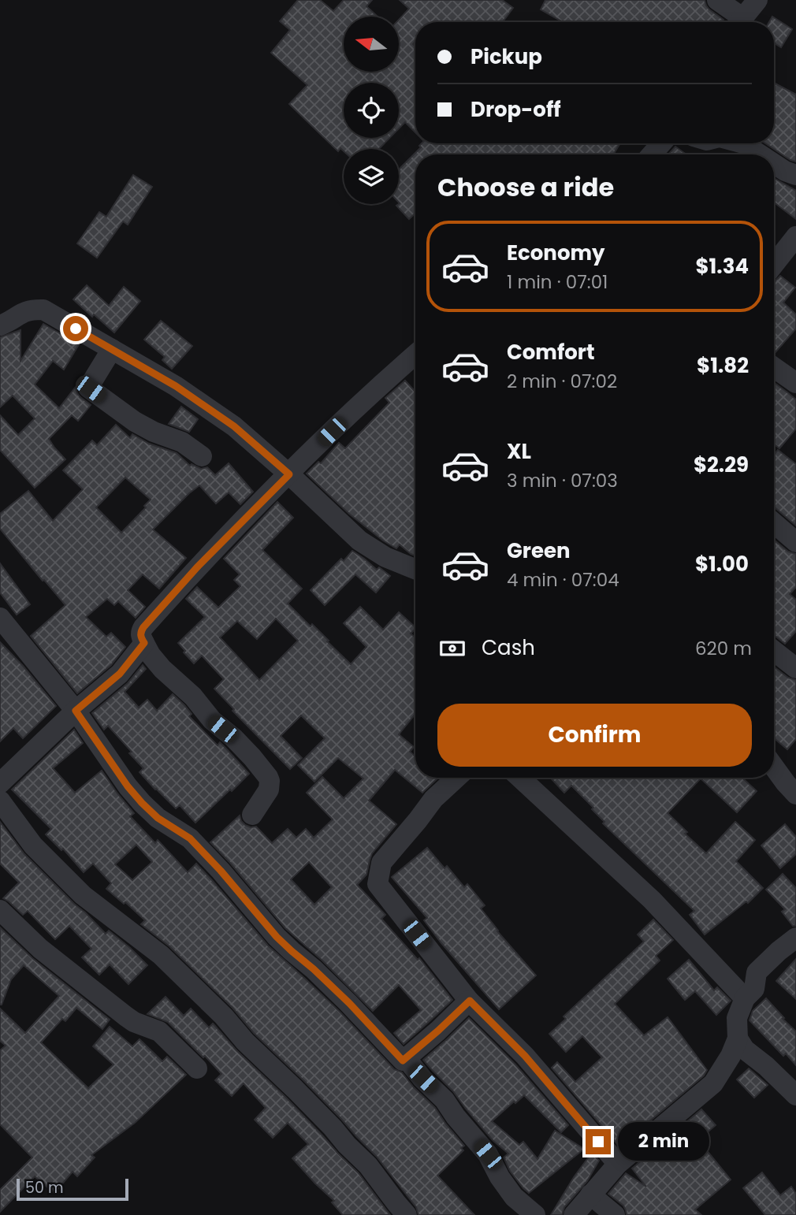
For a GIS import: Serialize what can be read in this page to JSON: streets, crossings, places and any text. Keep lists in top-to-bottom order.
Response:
{
  "scale_bar": "50 m",
  "north": "left",
  "page": {
    "banner": ["Pickup", "Drop-off"],
    "heading": "Choose a ride",
    "list": [
      {
        "name": "Economy",
        "note": "1 min · 07:01",
        "value": "$1.34"
      },
      {
        "name": "Comfort",
        "note": "2 min · 07:02",
        "value": "$1.82"
      },
      {
        "name": "XL",
        "note": "3 min · 07:03",
        "value": "$2.29"
      },
      {
        "name": "Green",
        "note": "4 min · 07:04",
        "value": "$1.00"
      }
    ],
    "pay": ["Cash", "620 m"],
    "buttons": "Confirm",
    "bubble": "2 min",
    "scale": "50 m"
  }
}
